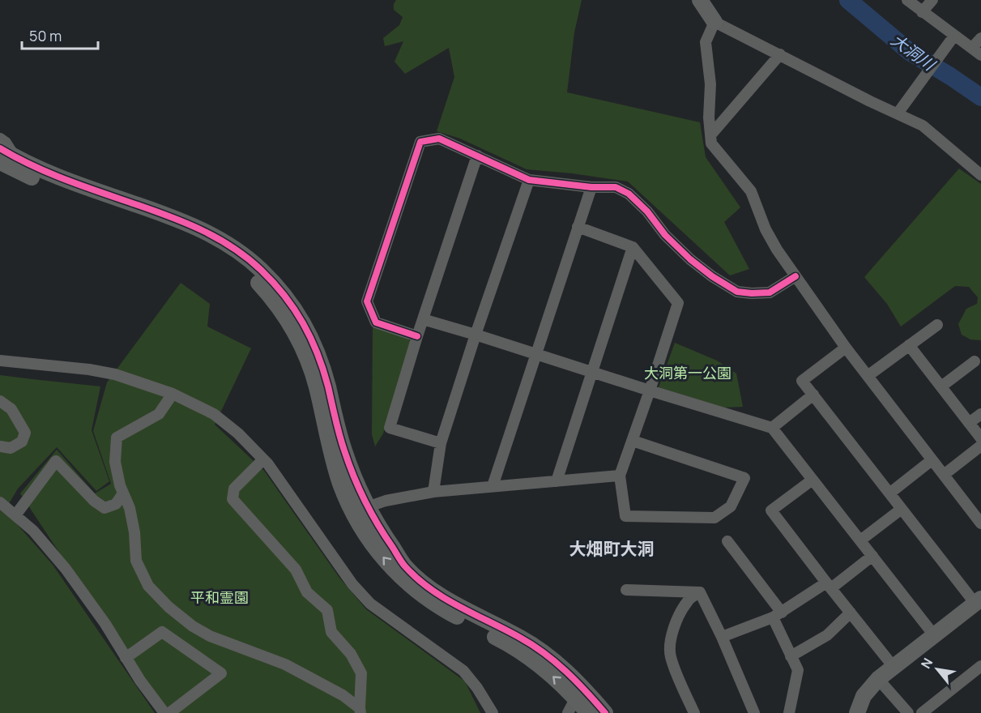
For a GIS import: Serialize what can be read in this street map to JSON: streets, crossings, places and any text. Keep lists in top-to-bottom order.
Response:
{
  "districts": ["大畑町大洞"],
  "water": ["大洞川"],
  "parks": ["大洞第一公園", "平和霊園"],
  "scale_bar": "50 m",
  "north": "top left"
}
